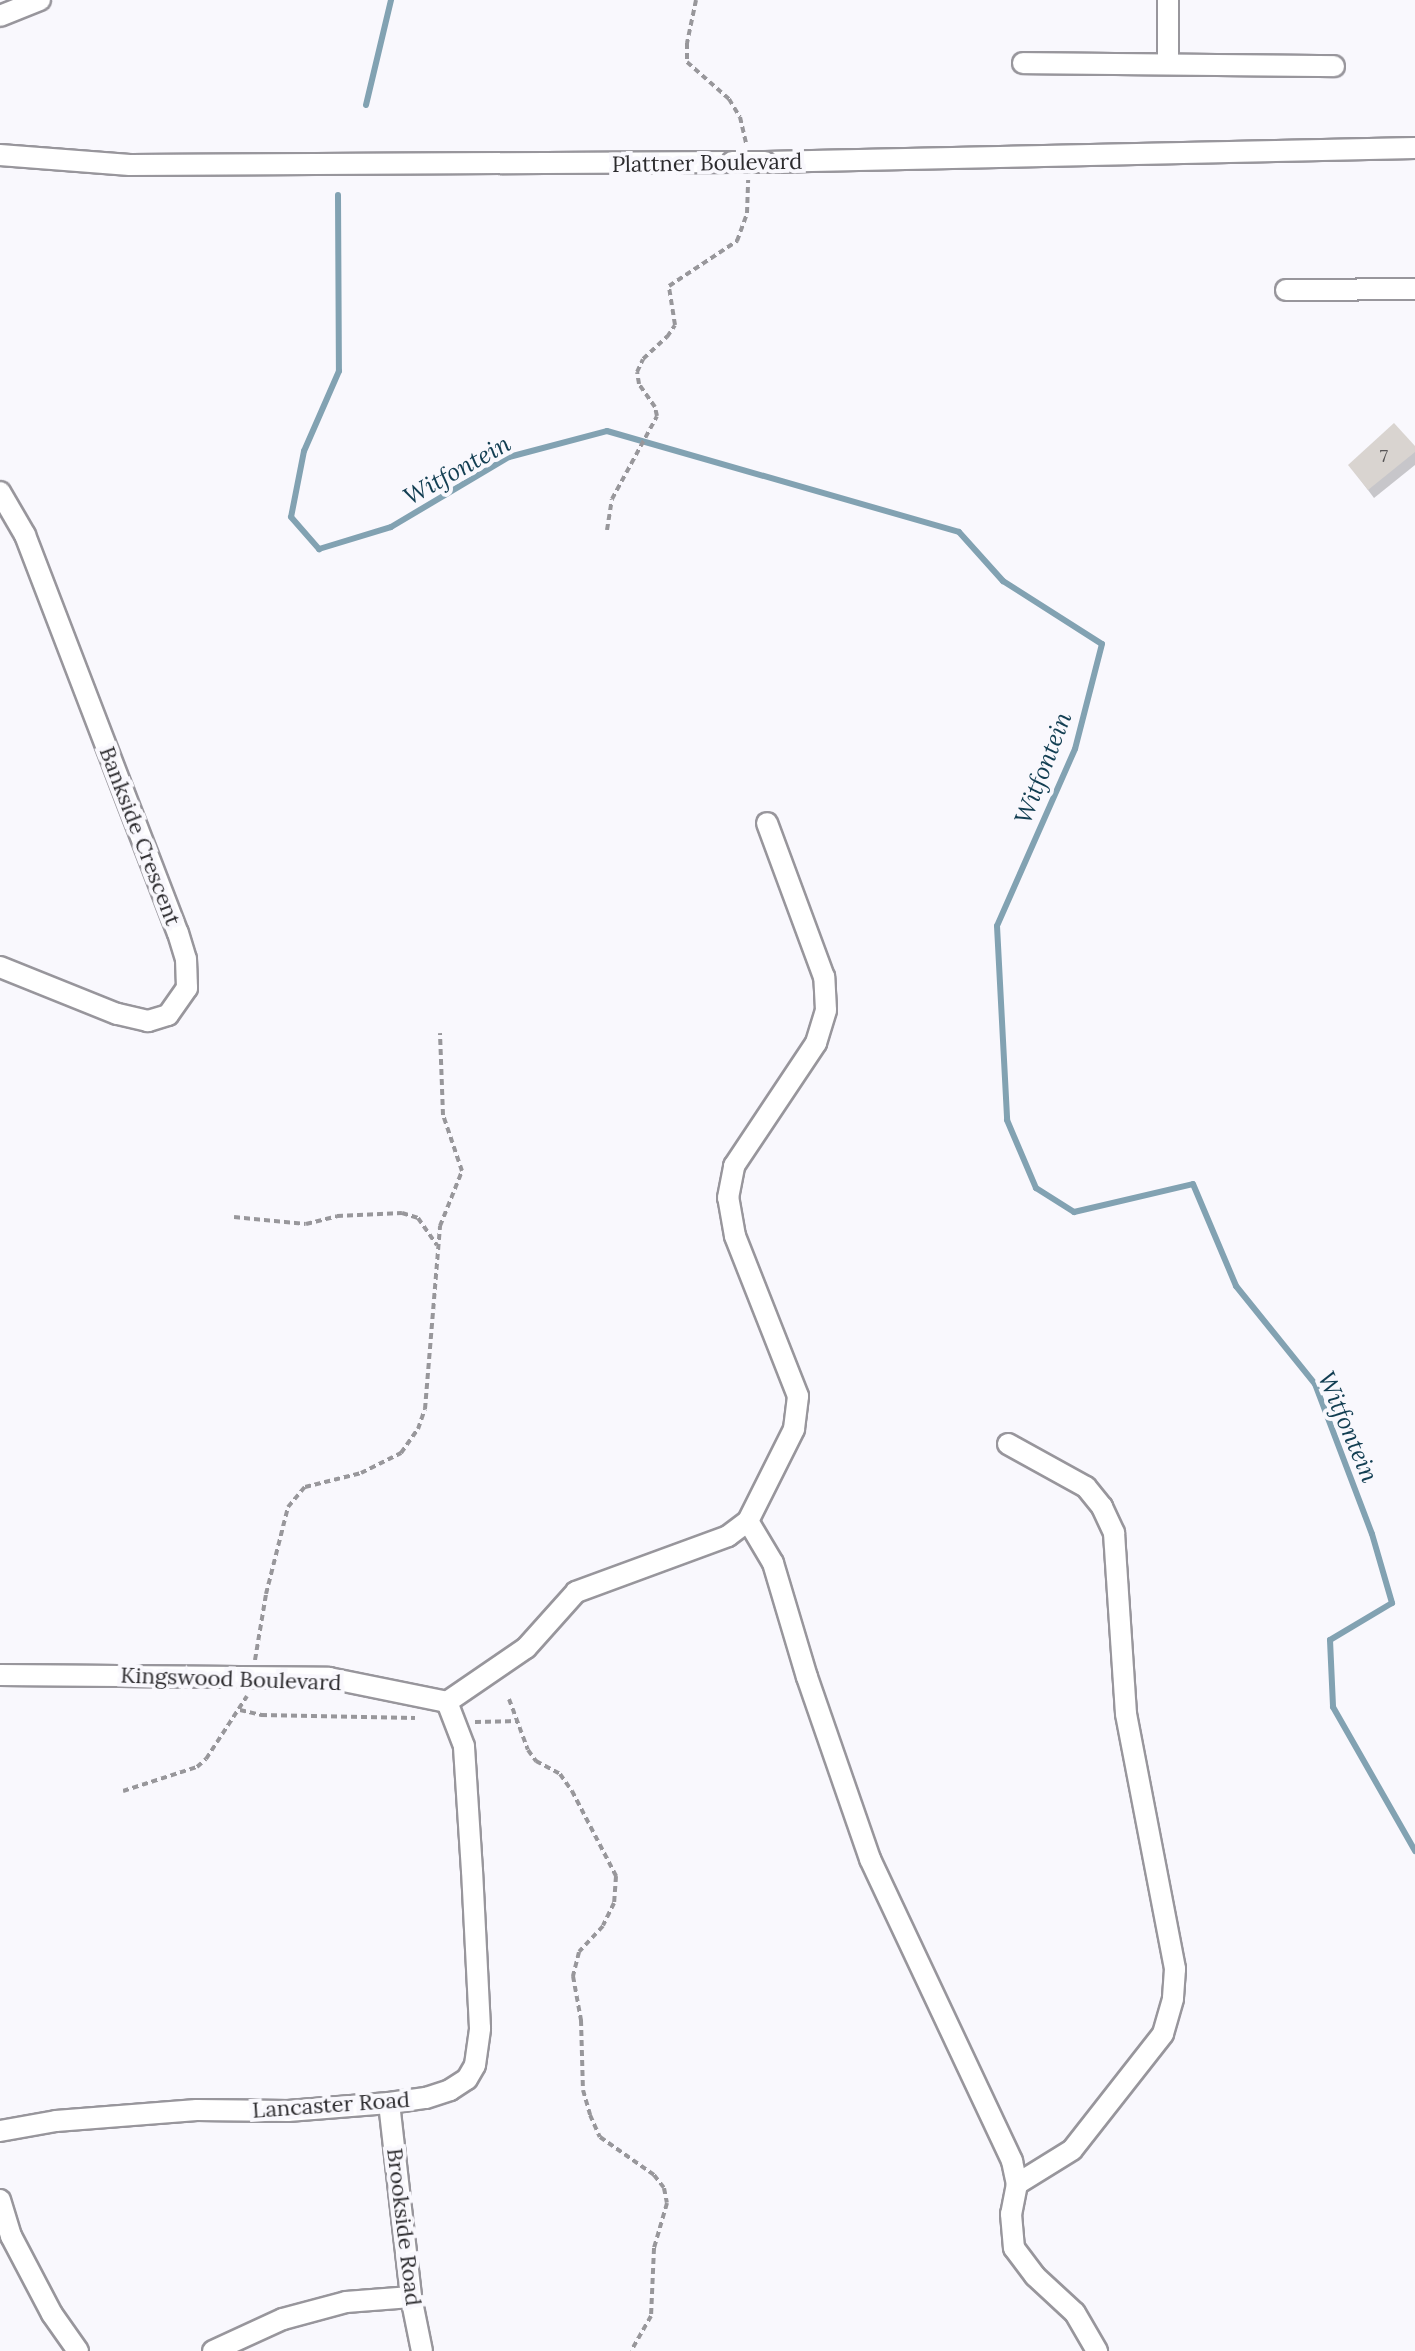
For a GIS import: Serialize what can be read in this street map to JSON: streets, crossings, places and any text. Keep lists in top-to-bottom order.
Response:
{
  "streets": {
    "street": [
      "Plattner Boulevard",
      "Bankside Crescent",
      "Kingswood Boulevard",
      "Lancaster Road",
      "Brookside Road"
    ]
  },
  "crossings": [
    ["Kingswood Boulevard", "Lancaster Road"],
    ["Lancaster Road", "Brookside Road"]
  ],
  "water": ["Witfontein"],
  "house_numbers": ["7"]
}
